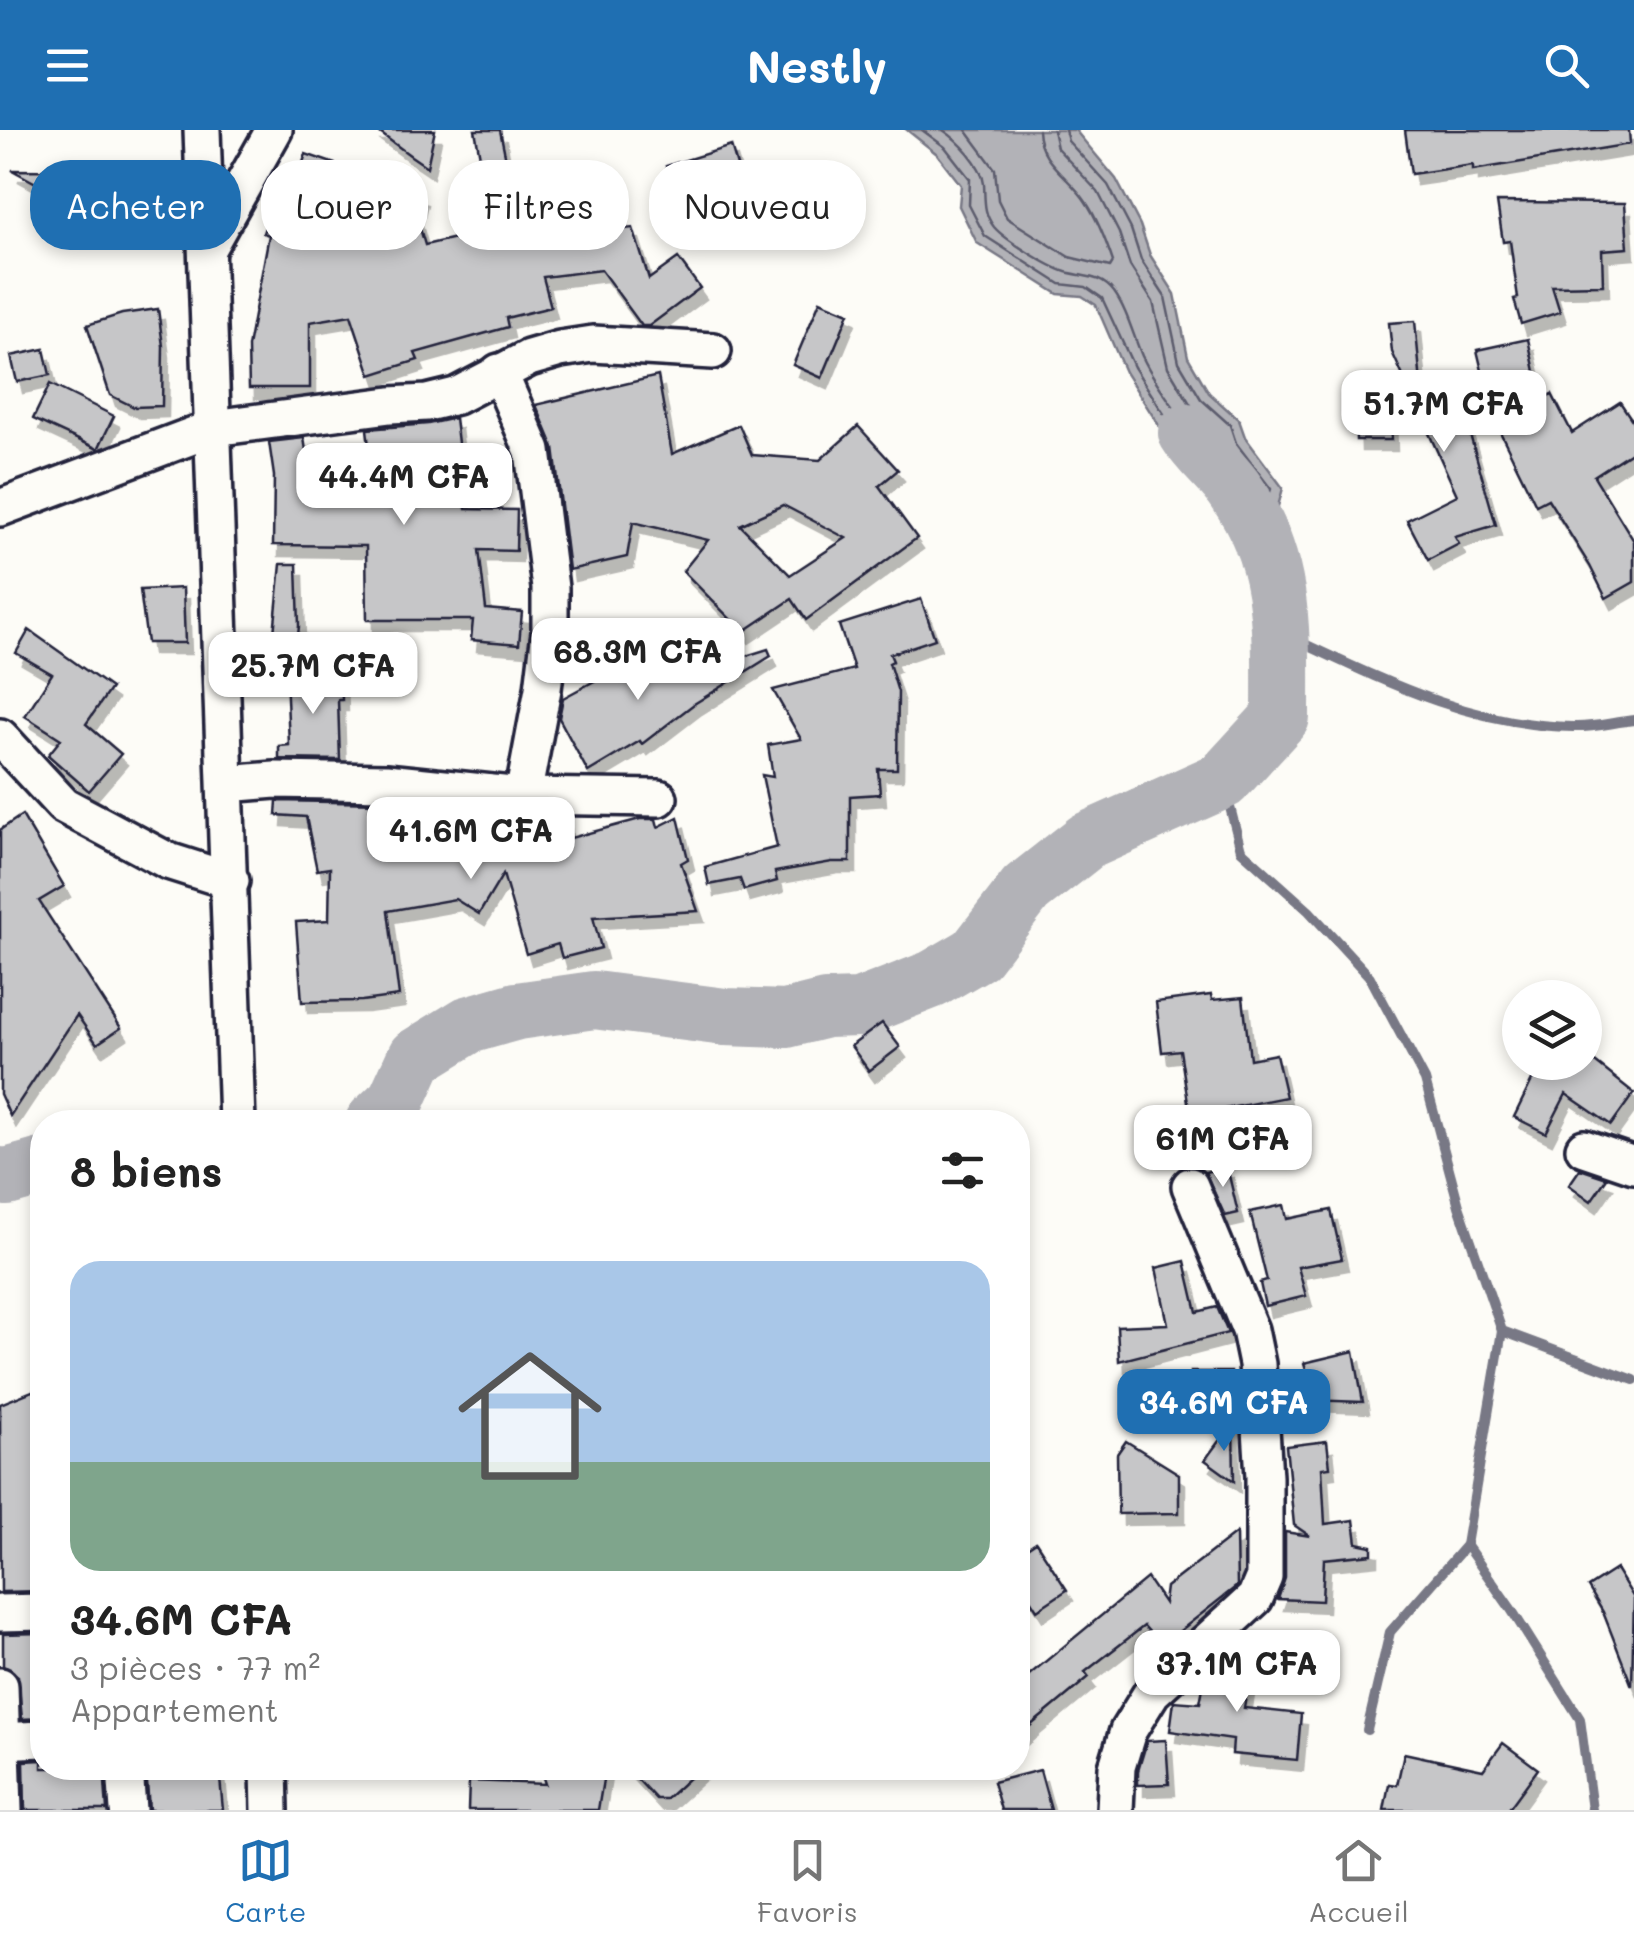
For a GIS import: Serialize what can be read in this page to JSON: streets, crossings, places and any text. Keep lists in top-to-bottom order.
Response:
{
  "page": {
    "header": "Nestly",
    "chip": [
      "Acheter",
      "Louer",
      "Filtres",
      "Nouveau"
    ],
    "price": [
      "51.7M CFA",
      "44.4M CFA",
      "68.3M CFA",
      "25.7M CFA",
      "41.6M CFA",
      "61M CFA",
      "34.6M CFA",
      "37.1M CFA"
    ],
    "heading": "8 biens",
    "list": [
      {
        "name": "34.6M CFA",
        "note": "3 pièces · 77 m² · Appartement"
      }
    ],
    "tabs": ["Carte", "Favoris", "Accueil"]
  }
}
